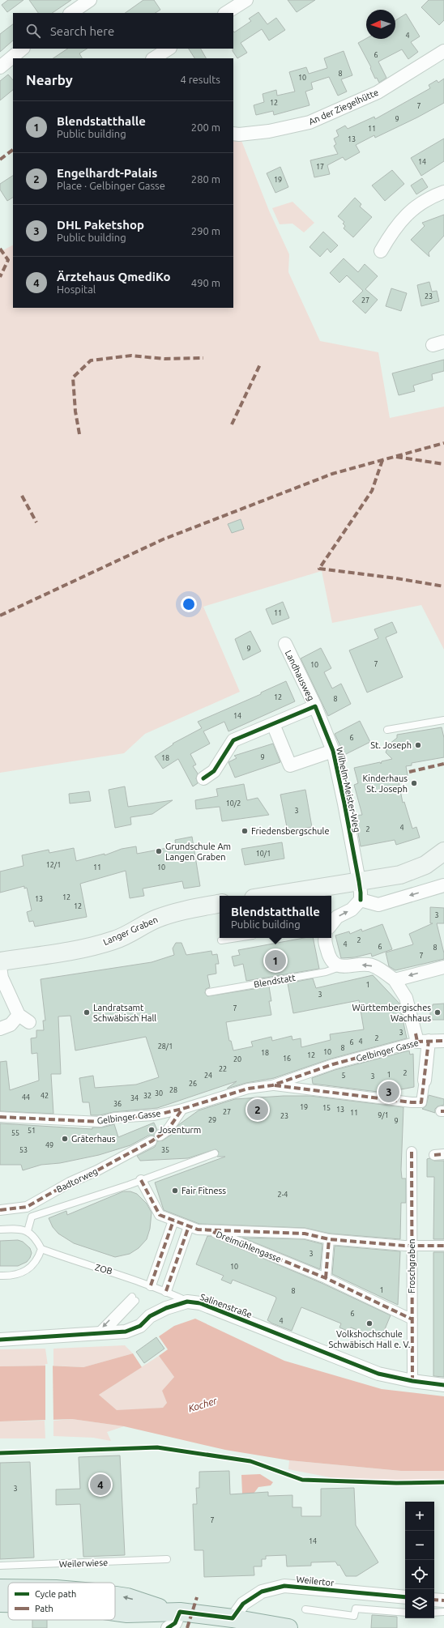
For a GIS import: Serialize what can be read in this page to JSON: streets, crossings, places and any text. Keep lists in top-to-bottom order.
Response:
{
  "streets": {
    "main road": ["Langer Graben"],
    "street": [
      "An der Ziegelhütte",
      "Landhausweg",
      "Wilhelm-Meister-Weg",
      "Blendstatt",
      "Gelbinger Gasse",
      "Badtorweg",
      "Dreimühlengasse",
      "Froschgraben",
      "Salinenstraße",
      "Weilertor"
    ],
    "lane": ["ZOB", "Weilerwiese"]
  },
  "crossings": [
    ["Landhausweg", "Wilhelm-Meister-Weg"],
    ["Dreimühlengasse", "Froschgraben"],
    ["Froschgraben", "Salinenstraße"],
    ["ZOB", "Salinenstraße"]
  ],
  "water": ["Kocher"],
  "places": [
    "St. Joseph",
    "Kinderhaus St. Joseph",
    "Friedensbergschule",
    "Grundschule Am Langen Graben",
    "Landratsamt Schwäbisch Hall",
    "Württembergisches Wachhaus",
    "Josenturm",
    "Gräterhaus",
    "Fair Fitness",
    "Volkshochschule Schwäbisch Hall e. V."
  ],
  "house_numbers": [
    "4",
    "6",
    "8",
    "10",
    "12",
    "7",
    "9",
    "11",
    "13",
    "14",
    "17",
    "19",
    "23",
    "27",
    "11",
    "9",
    "7",
    "10",
    "12",
    "8",
    "14",
    "6",
    "9",
    "18",
    "10/2",
    "3",
    "4",
    "2",
    "10/1",
    "12/1",
    "11",
    "10",
    "12",
    "13",
    "12",
    "3",
    "2",
    "4",
    "6",
    "8",
    "7",
    "1",
    "3",
    "7",
    "3",
    "2",
    "4",
    "6",
    "28/1",
    "8",
    "10",
    "18",
    "12",
    "16",
    "20",
    "22",
    "2",
    "1",
    "24",
    "5",
    "3",
    "26",
    "28",
    "30",
    "42",
    "32",
    "44",
    "34",
    "36",
    "19",
    "15",
    "13",
    "27",
    "11",
    "9/1",
    "23",
    "29",
    "9",
    "51",
    "55",
    "49",
    "53",
    "35",
    "2-4",
    "3",
    "10",
    "1",
    "8",
    "6",
    "4",
    "3",
    "7",
    "14"
  ],
  "legend": ["Cycle path", "Path"],
  "north": "left",
  "page": {
    "search": "Search here",
    "heading": ["Nearby", "4 results"],
    "list": [
      {
        "mark": "1",
        "name": "Blendstatthalle",
        "note": "Public building",
        "value": "200 m"
      },
      {
        "mark": "2",
        "name": "Engelhardt-Palais",
        "note": "Place · Gelbinger Gasse",
        "value": "280 m"
      },
      {
        "mark": "3",
        "name": "DHL Paketshop",
        "note": "Public building",
        "value": "290 m"
      },
      {
        "mark": "4",
        "name": "Ärztehaus QmediKo",
        "note": "Hospital",
        "value": "490 m"
      }
    ],
    "popup": ["Blendstatthalle", "Public building"],
    "pins": [
      "1",
      "3",
      "2",
      "4"
    ],
    "map_buttons": ["+", "−"]
  }
}
